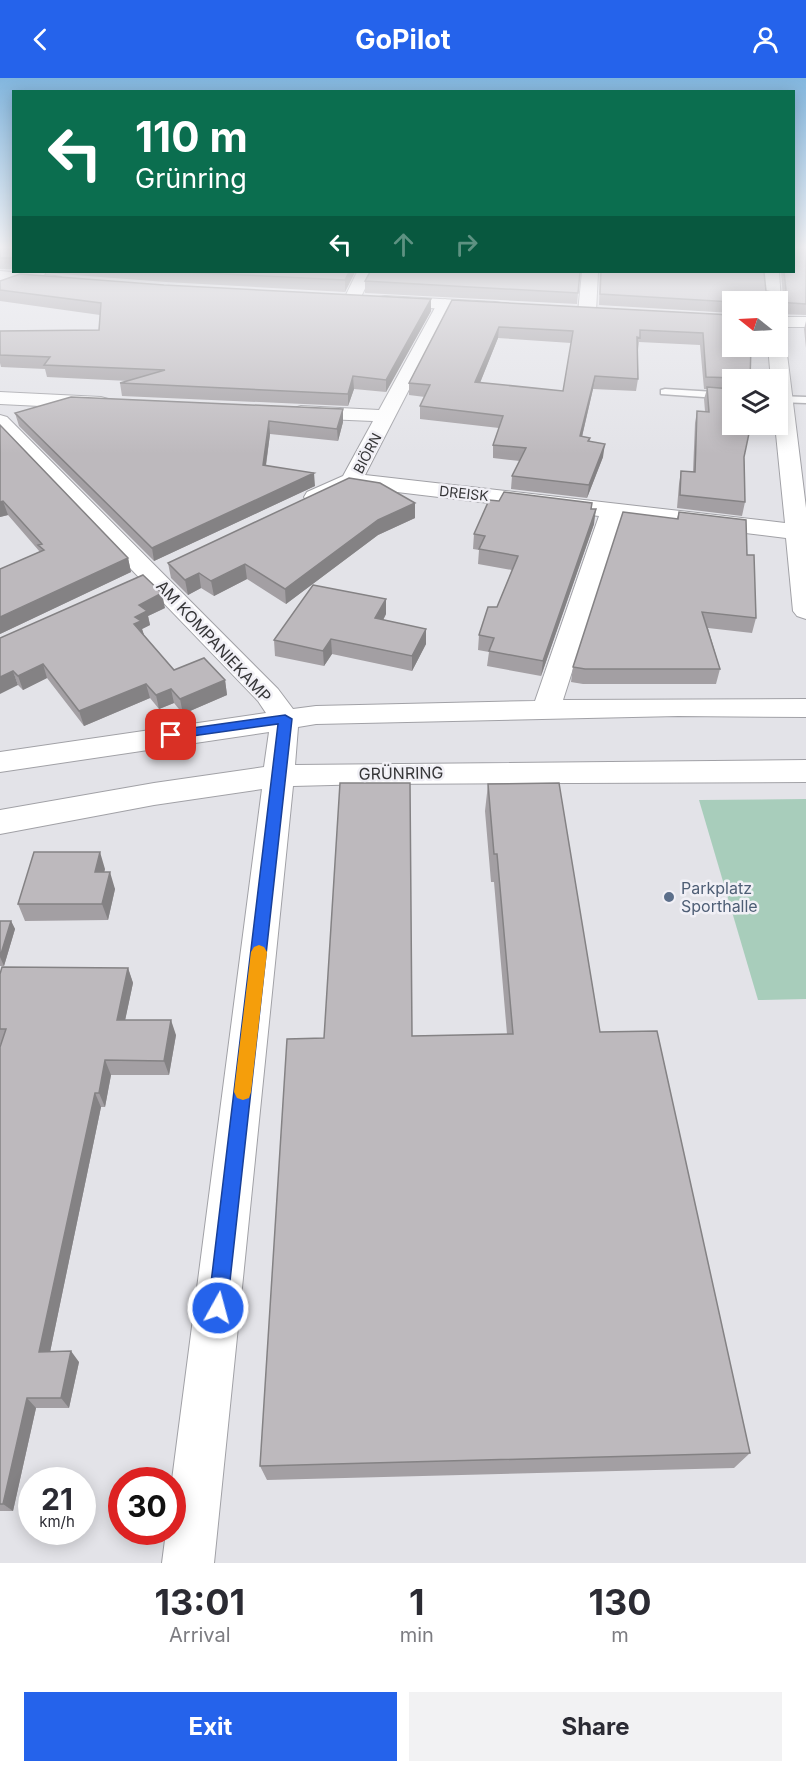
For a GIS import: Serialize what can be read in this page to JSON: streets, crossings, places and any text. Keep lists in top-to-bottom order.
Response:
{
  "streets": {
    "street": [
      "BIÖRN",
      "DREISK",
      "AM KOMPANIEKAMP",
      "GRÜNRING"
    ]
  },
  "crossings": [
    ["BIÖRN", "DREISK"]
  ],
  "places": ["Parkplatz Sporthalle"],
  "north": "left",
  "page": {
    "header": "GoPilot",
    "turn": ["110 m", "Grünring"],
    "speed": "21 km/h",
    "limit": "30",
    "eta": [
      "13:01",
      "Arrival",
      "1",
      "min",
      "130",
      "m"
    ],
    "buttons": ["Exit", "Share"]
  }
}
